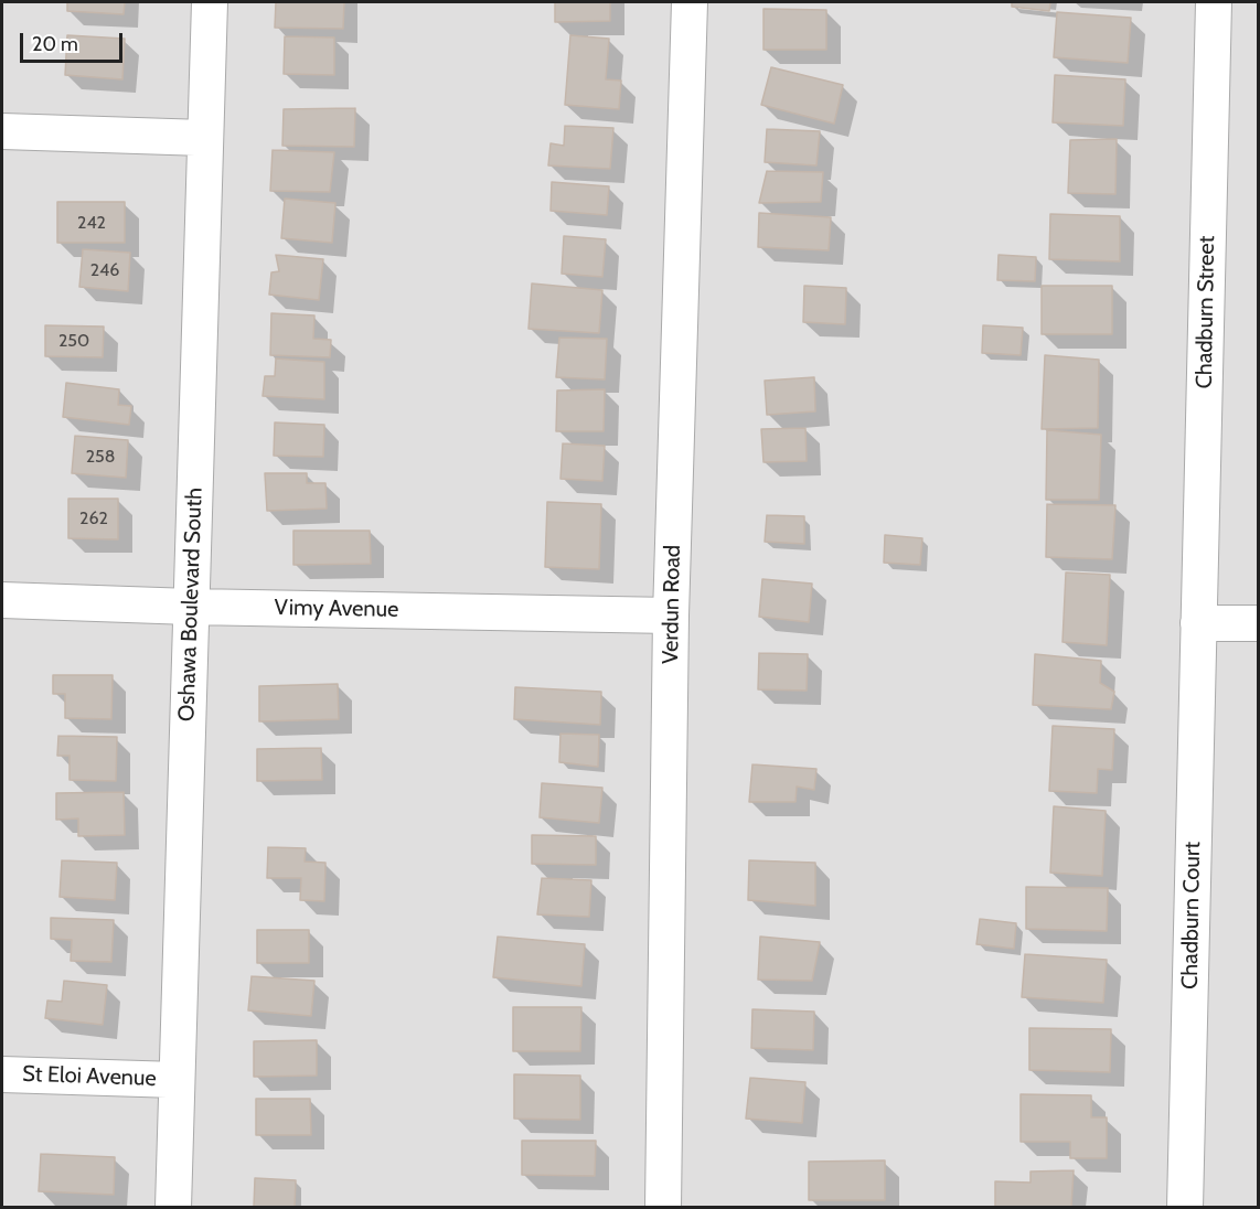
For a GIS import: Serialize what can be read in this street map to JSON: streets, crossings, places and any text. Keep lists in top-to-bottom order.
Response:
{
  "streets": {
    "street": [
      "Chadburn Street",
      "Oshawa Boulevard South",
      "Verdun Road",
      "Vimy Avenue",
      "Chadburn Court",
      "St Eloi Avenue"
    ]
  },
  "crossings": [
    ["Chadburn Street", "Chadburn Court"],
    ["Oshawa Boulevard South", "Vimy Avenue"],
    ["Oshawa Boulevard South", "St Eloi Avenue"],
    ["Verdun Road", "Vimy Avenue"]
  ],
  "house_numbers": [
    "242",
    "246",
    "250",
    "258",
    "262"
  ],
  "scale_bar": "20 m"
}
